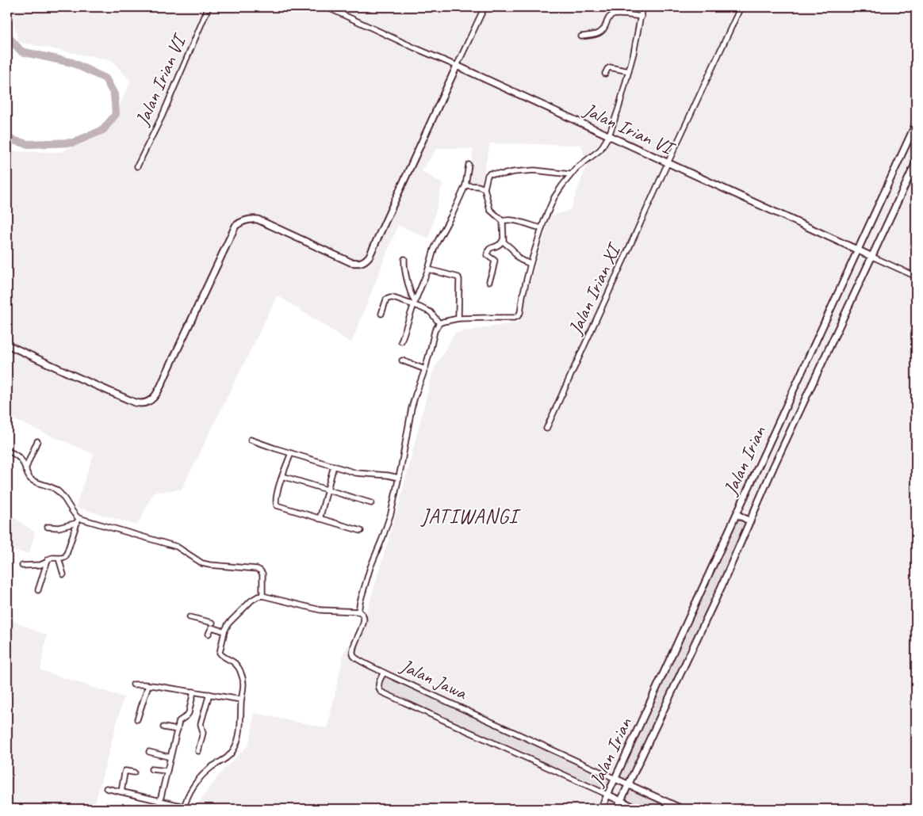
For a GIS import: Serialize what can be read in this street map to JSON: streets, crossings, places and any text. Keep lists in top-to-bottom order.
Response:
{
  "streets": {
    "street": [
      "Jalan Irian VI",
      "Jalan Irian XI",
      "Jalan Irian",
      "Jalan Jawa"
    ]
  },
  "crossings": [
    ["Jalan Irian VI", "Jalan Irian XI"],
    ["Jalan Irian VI", "Jalan Irian"],
    ["Jalan Irian", "Jalan Jawa"]
  ],
  "districts": ["JATIWANGI"]
}
